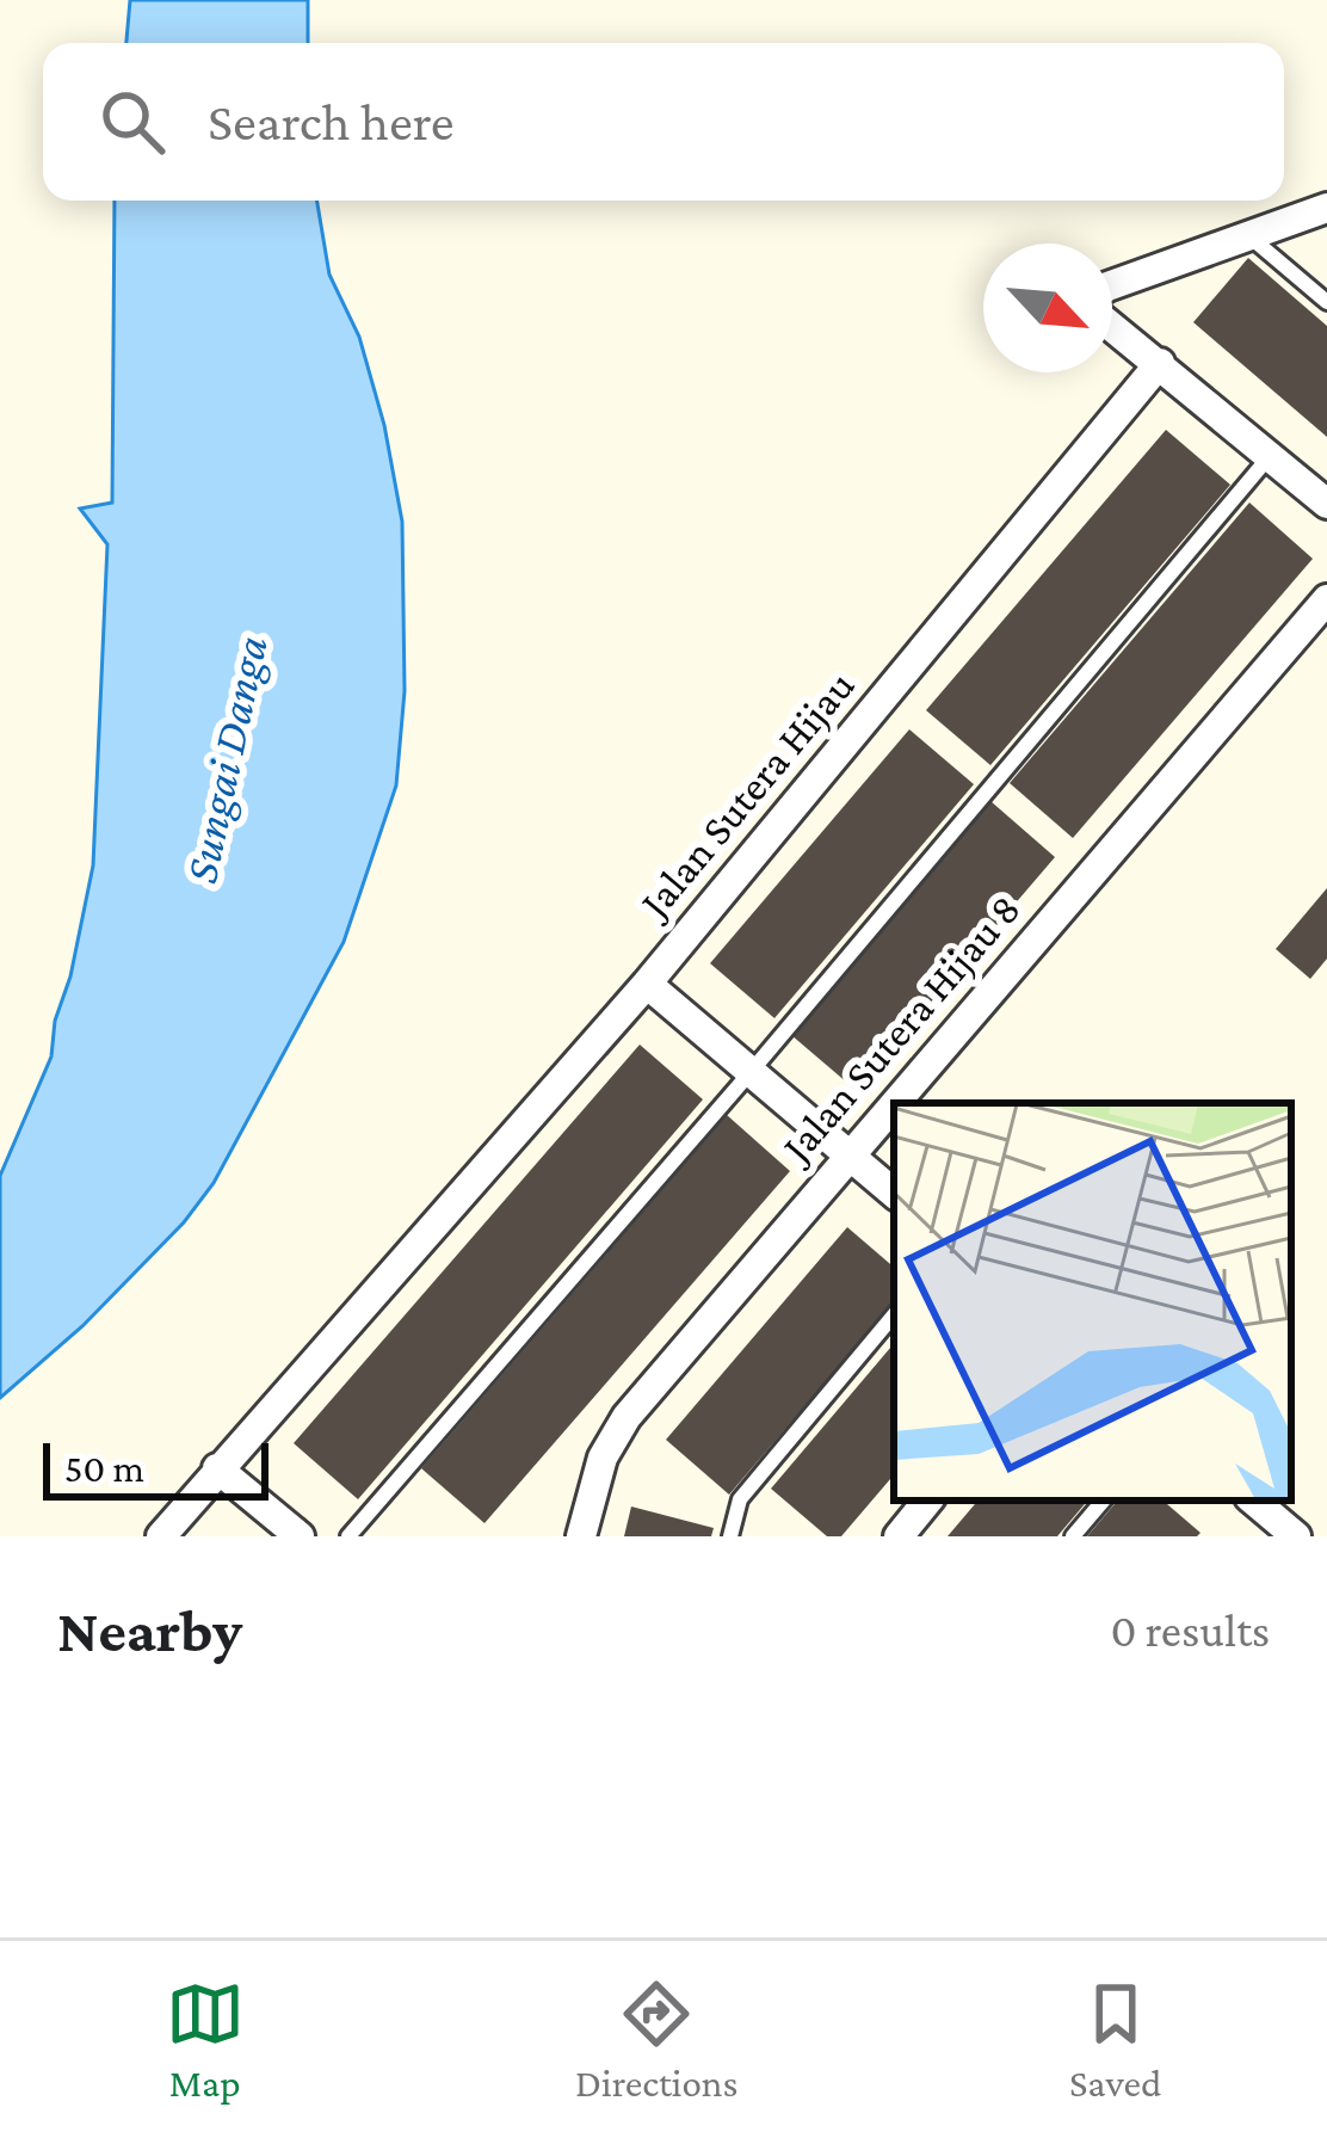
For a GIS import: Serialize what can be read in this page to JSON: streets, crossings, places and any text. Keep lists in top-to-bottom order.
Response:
{
  "streets": {
    "street": ["Jalan Sutera Hijau", "Jalan Sutera Hijau 8"]
  },
  "water": ["Sungai Danga"],
  "scale_bar": "50 m",
  "north": "bottom right",
  "page": {
    "search": "Search here",
    "scale": "50 m",
    "heading": ["Nearby", "0 results"],
    "nav": ["Map", "Directions", "Saved"]
  }
}
